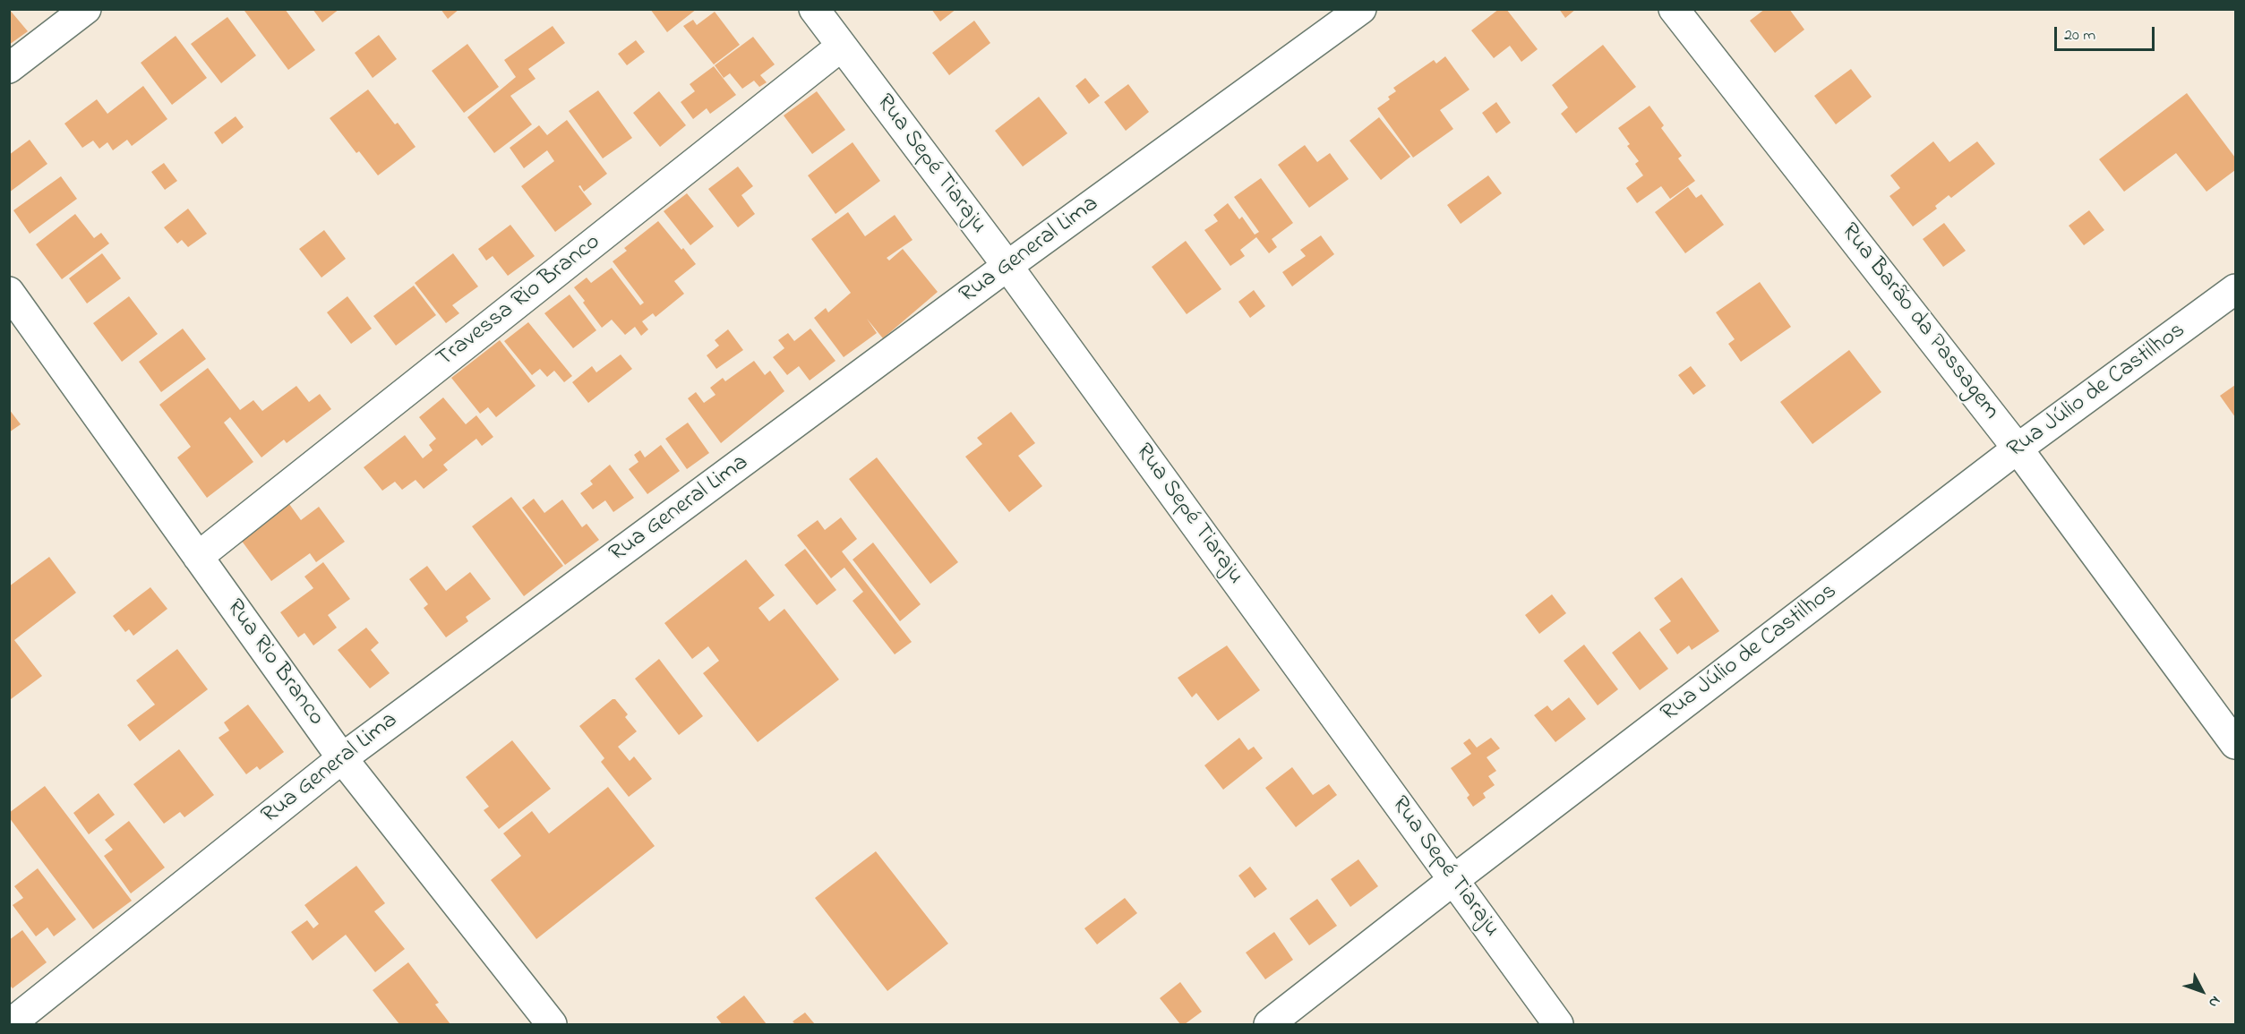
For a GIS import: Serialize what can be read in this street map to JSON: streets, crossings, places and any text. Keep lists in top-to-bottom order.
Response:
{
  "streets": {
    "street": [
      "Rua Sepé Tiaraju",
      "Rua General Lima",
      "Travessa Rio Branco",
      "Rua Barão da Passagem",
      "Rua Júlio de Castilhos",
      "Rua Rio Branco"
    ]
  },
  "crossings": [
    ["Rua Sepé Tiaraju", "Rua General Lima"],
    ["Rua Sepé Tiaraju", "Travessa Rio Branco"],
    ["Rua Sepé Tiaraju", "Rua Júlio de Castilhos"],
    ["Rua General Lima", "Rua Rio Branco"],
    ["Travessa Rio Branco", "Rua Rio Branco"],
    ["Rua Barão da Passagem", "Rua Júlio de Castilhos"]
  ],
  "scale_bar": "20 m",
  "north": "bottom right"
}
